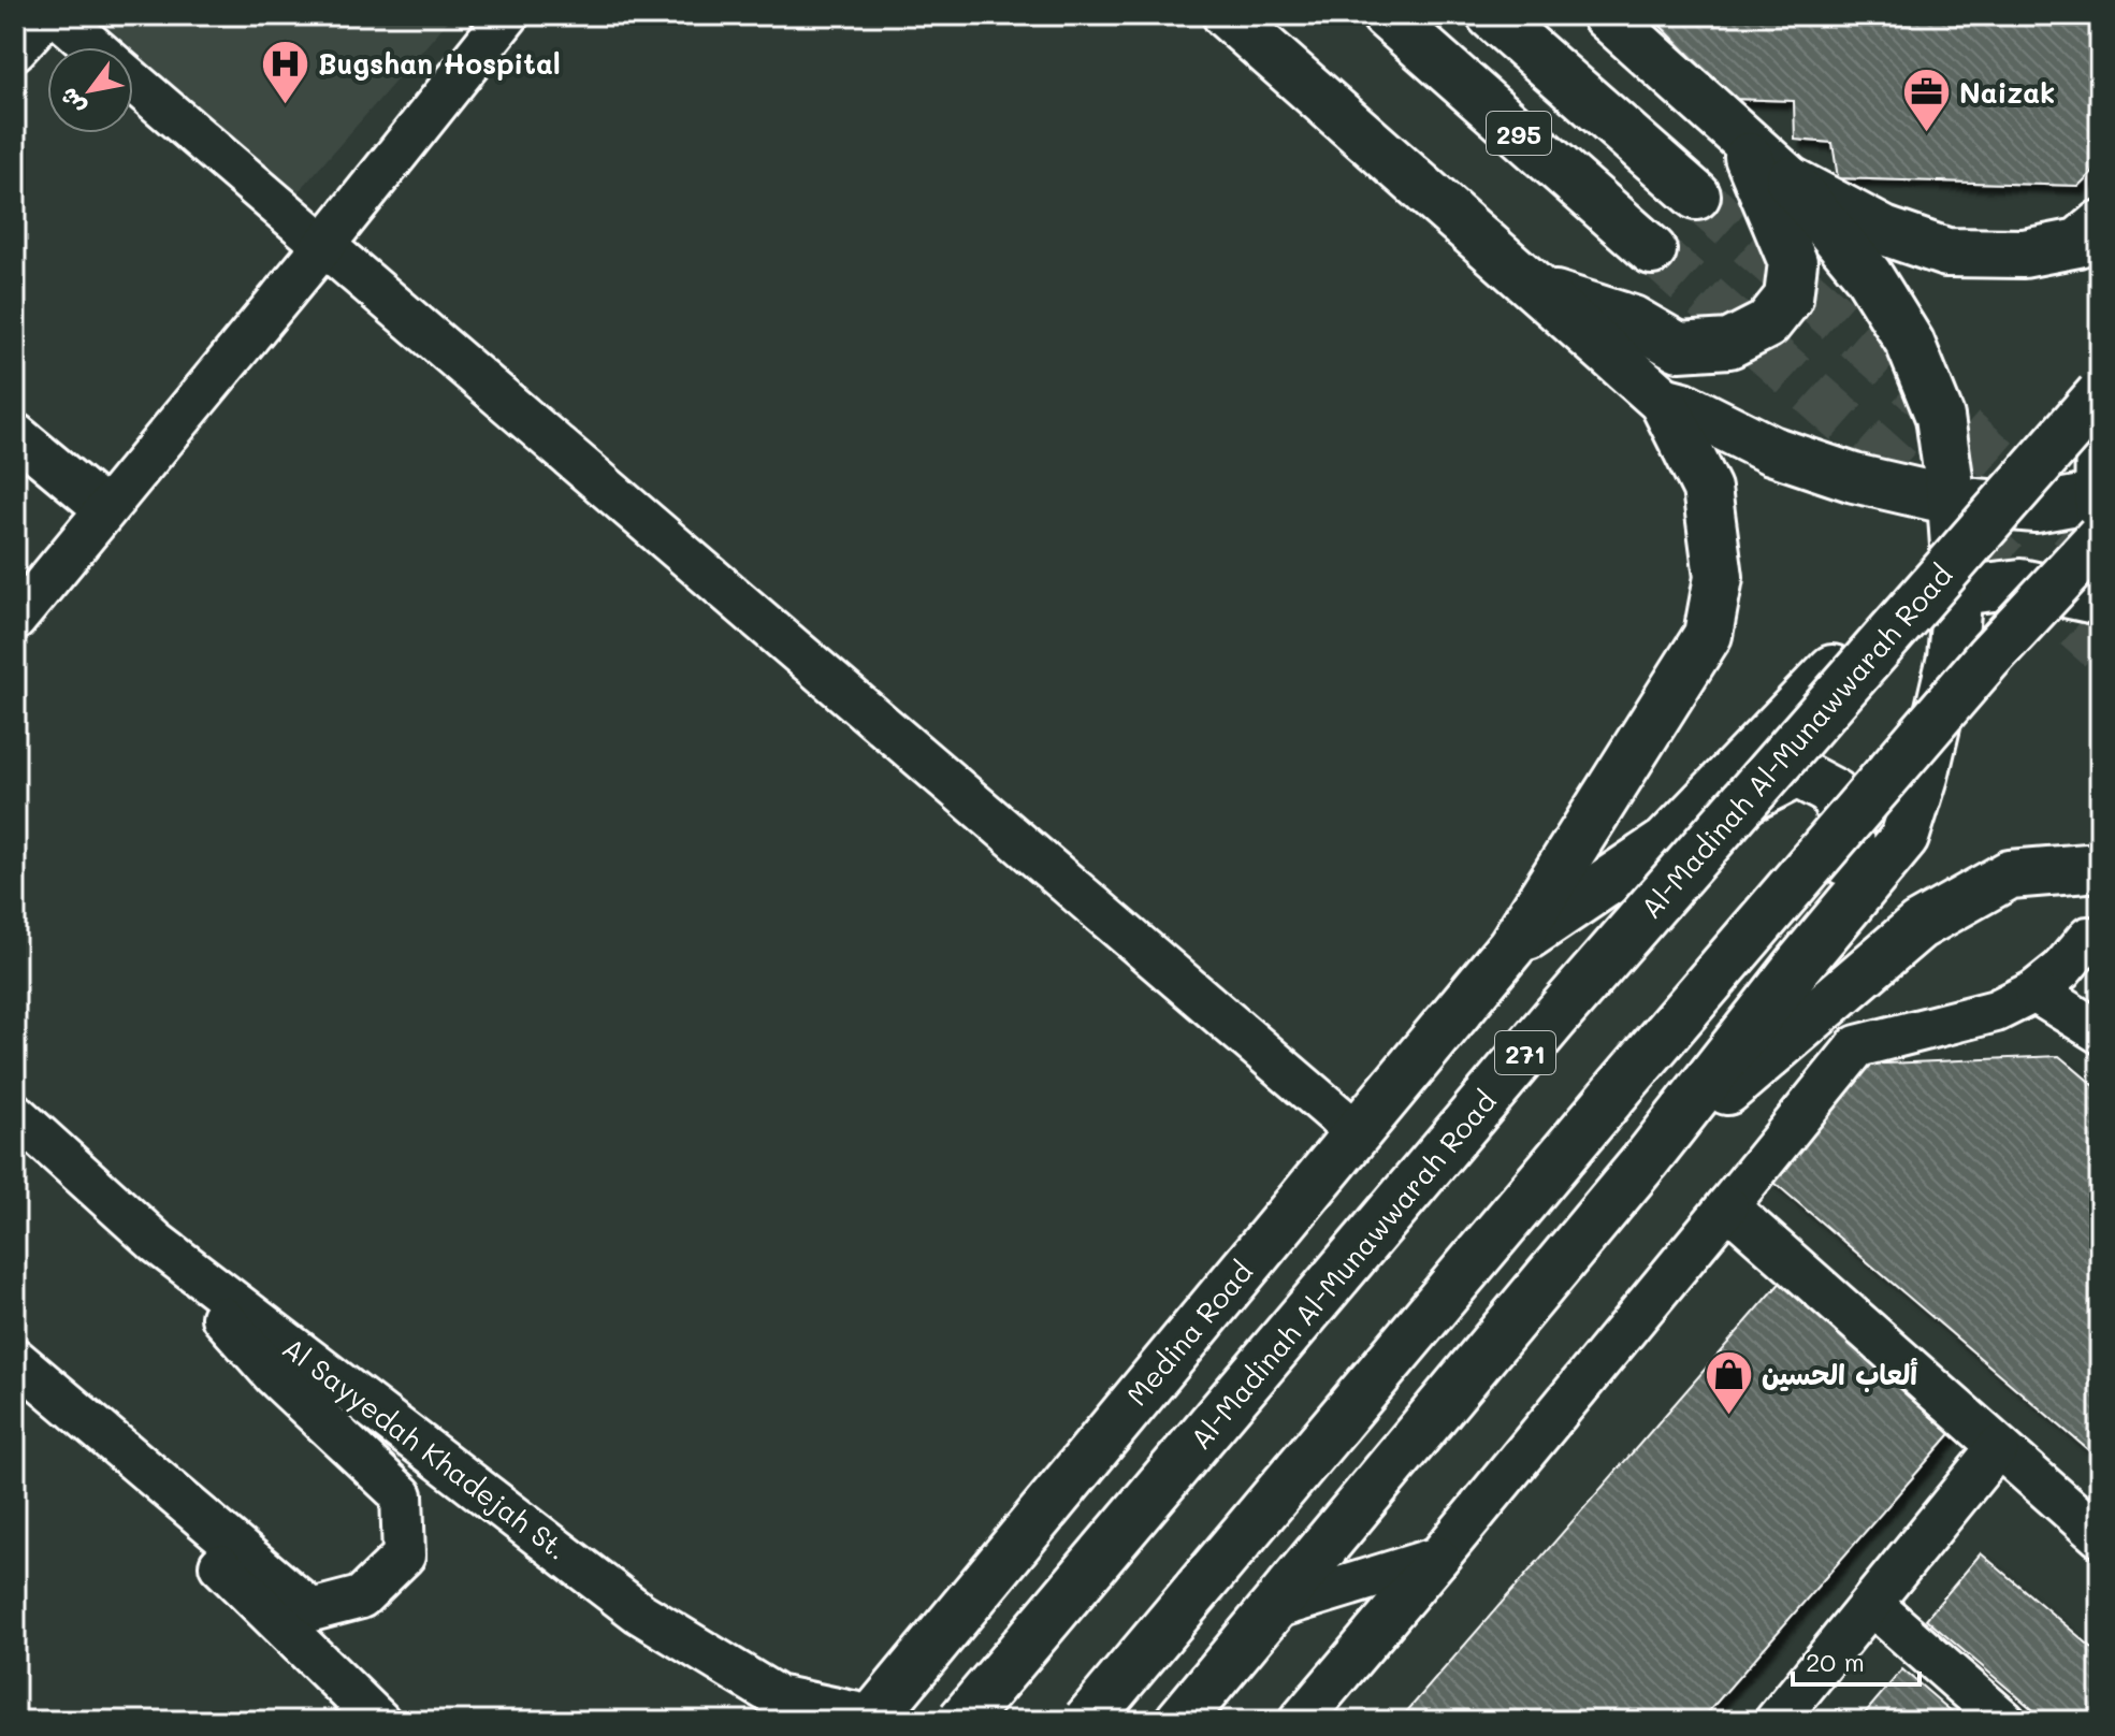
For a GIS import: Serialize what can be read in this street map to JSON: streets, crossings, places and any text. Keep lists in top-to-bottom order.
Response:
{
  "streets": {
    "main road": [
      "295",
      "Al-Madinah Al-Munawwarah Road",
      "271",
      "Medina Road"
    ],
    "street": ["Al Sayyedah Khadejah St."]
  },
  "crossings": [
    ["Medina Road", "Al Sayyedah Khadejah St."]
  ],
  "places": {
    "hospital": ["Bugshan Hospital"],
    "office": ["Naizak"],
    "shop": ["ألعاب الحسين"]
  },
  "scale_bar": "20 m",
  "north": "bottom left"
}
